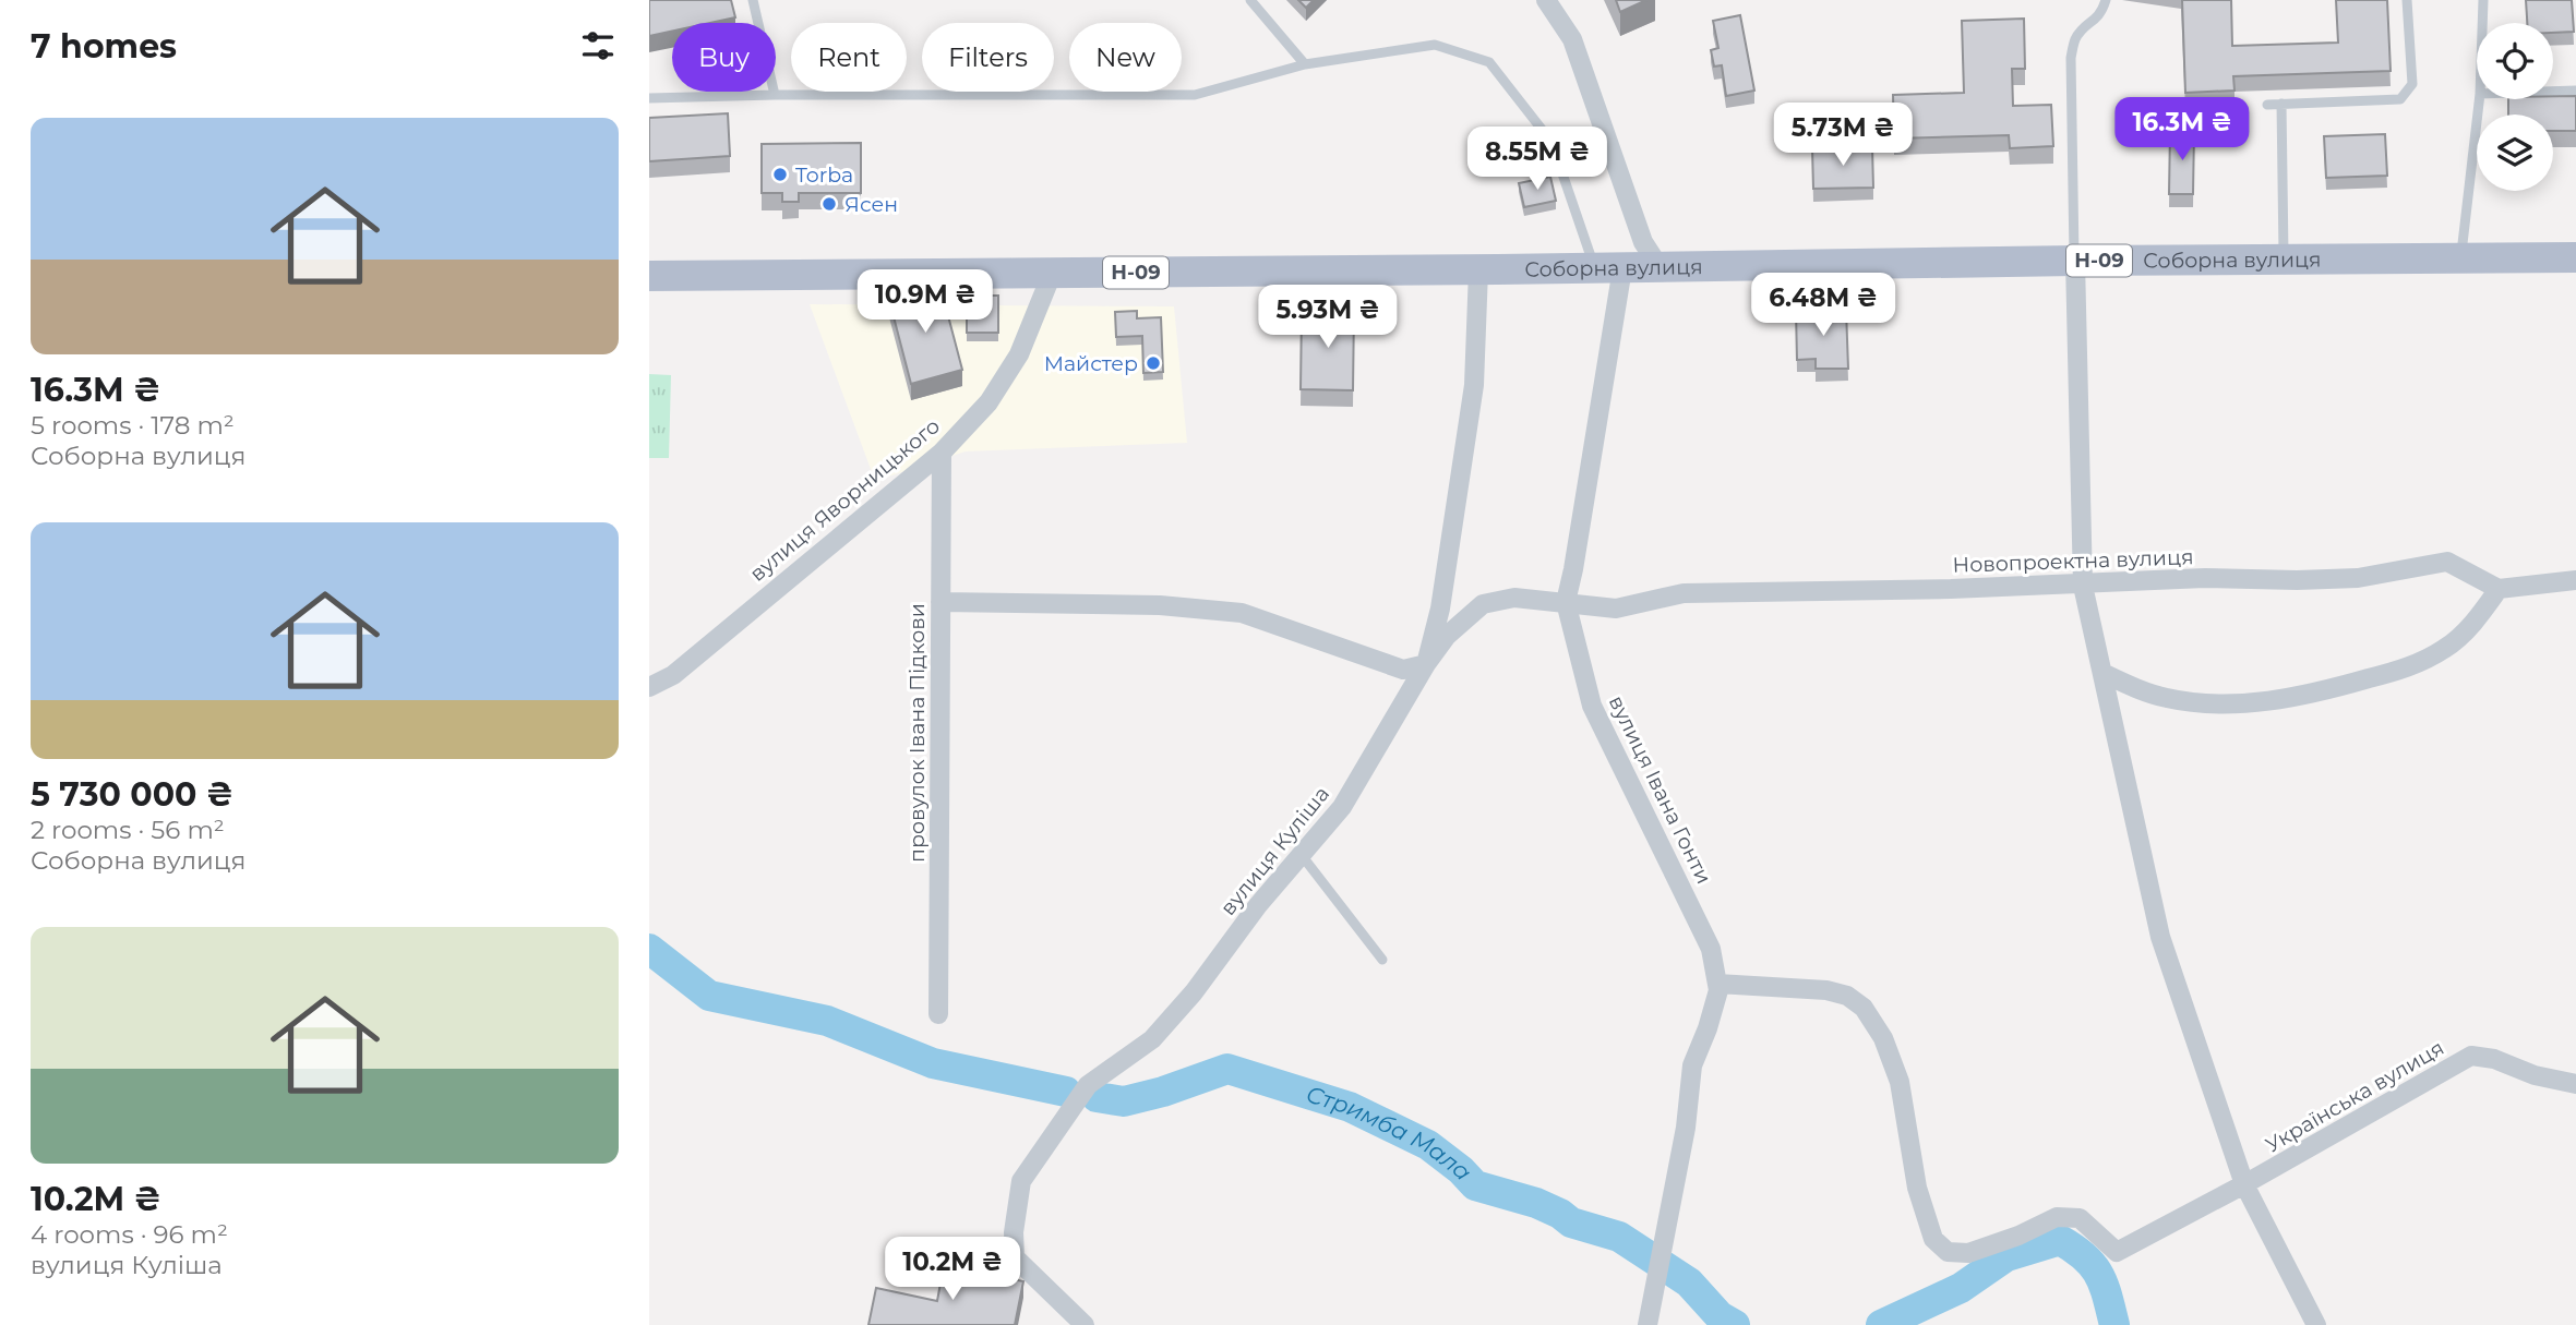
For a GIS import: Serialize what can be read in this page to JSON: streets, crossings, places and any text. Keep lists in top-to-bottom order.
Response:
{
  "streets": {
    "main road": ["Н-09", "Соборна вулиця"],
    "street": [
      "вулиця Яворницького",
      "Новопроектна вулиця",
      "провулок Івана Підкови",
      "вулиця Івана Гонти",
      "вулиця Куліша",
      "Українська вулиця"
    ]
  },
  "crossings": [
    ["Соборна вулиця", "вулиця Яворницького"],
    ["Соборна вулиця", "вулиця Івана Гонти"],
    ["Соборна вулиця", "вулиця Куліша"],
    ["вулиця Яворницького", "провулок Івана Підкови"],
    ["Новопроектна вулиця", "вулиця Івана Гонти"],
    ["Новопроектна вулиця", "вулиця Куліша"],
    ["вулиця Івана Гонти", "Українська вулиця"]
  ],
  "water": ["Стримба Мала"],
  "places": ["Torba", "Ясен", "Майстер"],
  "page": {
    "heading": "7 homes",
    "chip": [
      "Buy",
      "Rent",
      "Filters",
      "New"
    ],
    "list": [
      {
        "name": "16.3M ₴",
        "note": "5 rooms · 178 m² · Соборна вулиця"
      },
      {
        "name": "5 730 000 ₴",
        "note": "2 rooms · 56 m² · Соборна вулиця"
      },
      {
        "name": "10.2M ₴",
        "note": "4 rooms · 96 m² · вулиця Куліша"
      }
    ],
    "price": [
      "16.3M ₴",
      "5.73M ₴",
      "8.55M ₴",
      "10.9M ₴",
      "6.48M ₴",
      "5.93M ₴",
      "10.2M ₴"
    ]
  }
}
